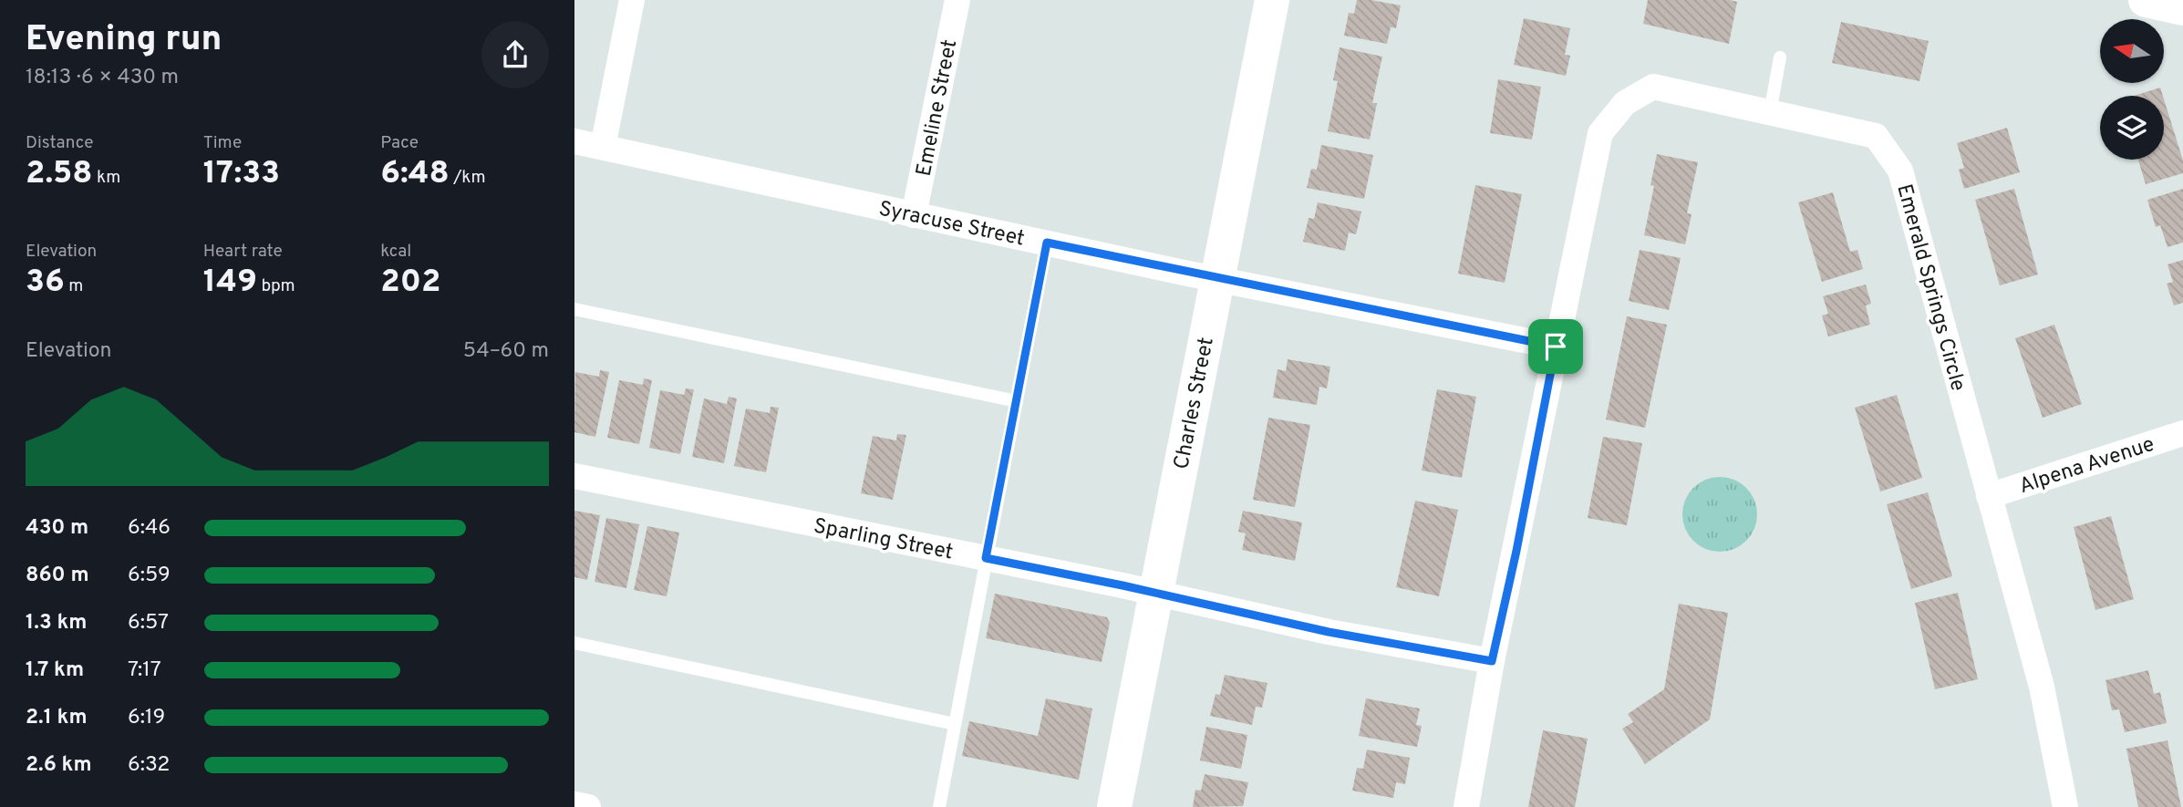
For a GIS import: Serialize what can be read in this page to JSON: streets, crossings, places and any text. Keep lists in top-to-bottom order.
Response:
{
  "streets": {
    "street": [
      "Emeline Street",
      "Syracuse Street",
      "Emerald Springs Circle",
      "Charles Street",
      "Alpena Avenue",
      "Sparling Street"
    ]
  },
  "crossings": [
    ["Emeline Street", "Syracuse Street"],
    ["Syracuse Street", "Emerald Springs Circle"],
    ["Syracuse Street", "Charles Street"],
    ["Emerald Springs Circle", "Alpena Avenue"],
    ["Emerald Springs Circle", "Sparling Street"],
    ["Charles Street", "Sparling Street"]
  ],
  "north": "left",
  "page": {
    "heading": ["Evening run", "18:13 · 6 × 430 m"],
    "stats": [
      ["Distance", "2.58 km"],
      ["Time", "17:33"],
      ["Pace", "6:48 /km"],
      ["Elevation", "36 m"],
      ["Heart rate", "149 bpm"],
      ["kcal", "202"]
    ],
    "chart": ["Elevation", "54–60 m"],
    "list": [
      {
        "name": "430 m",
        "note": "6:46"
      },
      {
        "name": "860 m",
        "note": "6:59"
      },
      {
        "name": "1.3 km",
        "note": "6:57"
      },
      {
        "name": "1.7 km",
        "note": "7:17"
      },
      {
        "name": "2.1 km",
        "note": "6:19"
      },
      {
        "name": "2.6 km",
        "note": "6:32"
      }
    ]
  }
}
